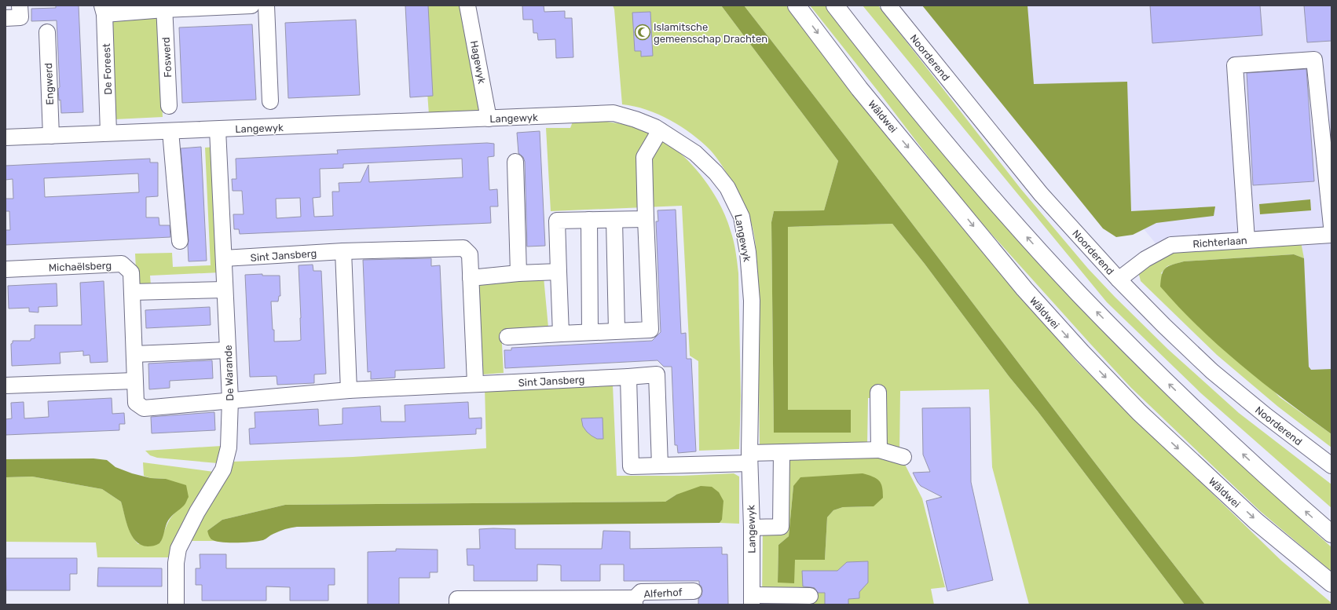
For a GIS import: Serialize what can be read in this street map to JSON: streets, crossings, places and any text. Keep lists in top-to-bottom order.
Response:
{
  "streets": {
    "highway": ["Wâldwei"],
    "street": [
      "Foswerd",
      "Noorderend",
      "Hagewyk",
      "De Foreest",
      "Engwerd",
      "Langewyk",
      "Richterlaan",
      "Sint Jansberg",
      "Michaëlsberg",
      "De Warande",
      "Alferhof"
    ]
  },
  "crossings": [
    ["Noorderend", "Richterlaan"],
    ["Hagewyk", "Langewyk"],
    ["De Foreest", "Langewyk"],
    ["Engwerd", "Langewyk"],
    ["Langewyk", "De Warande"],
    ["Sint Jansberg", "Michaëlsberg"],
    ["Sint Jansberg", "De Warande"],
    ["Michaëlsberg", "De Warande"]
  ],
  "places": {
    "mosque": ["Islamitsche gemeenschap Drachten"]
  }
}
